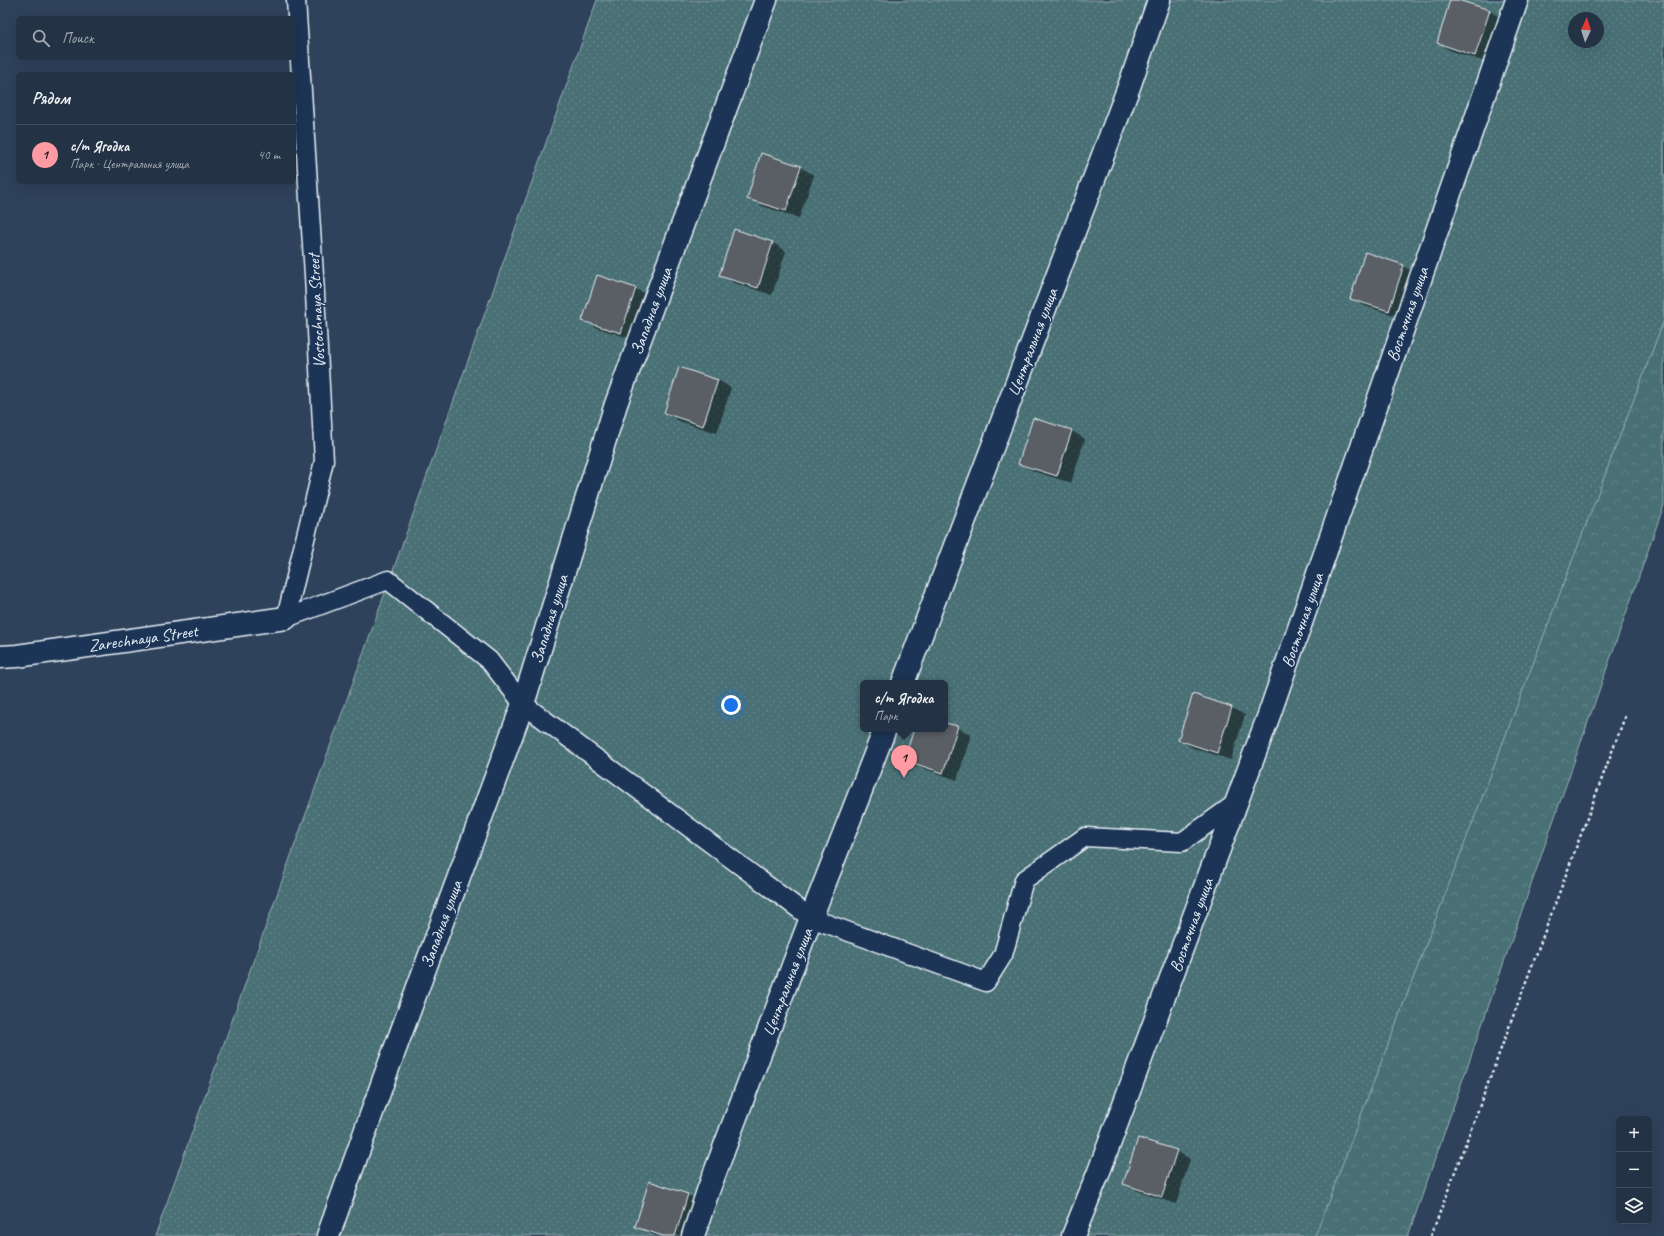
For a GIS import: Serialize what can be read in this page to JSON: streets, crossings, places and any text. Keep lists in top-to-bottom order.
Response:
{
  "streets": {
    "street": [
      "Западная улица",
      "Восточная улица",
      "Центральная улица",
      "Zarechnaya Street"
    ],
    "lane": ["Vostochnaya Street"]
  },
  "crossings": [
    ["Vostochnaya Street", "Zarechnaya Street"]
  ],
  "north": "top",
  "page": {
    "search": "Поиск",
    "heading": "Рядом",
    "list": [
      {
        "mark": "1",
        "name": "с/т Ягодка",
        "note": "Парк · Центральная улица",
        "value": "40 m"
      }
    ],
    "popup": ["с/т Ягодка", "Парк"],
    "pins": "1",
    "map_buttons": ["+", "−"]
  }
}
